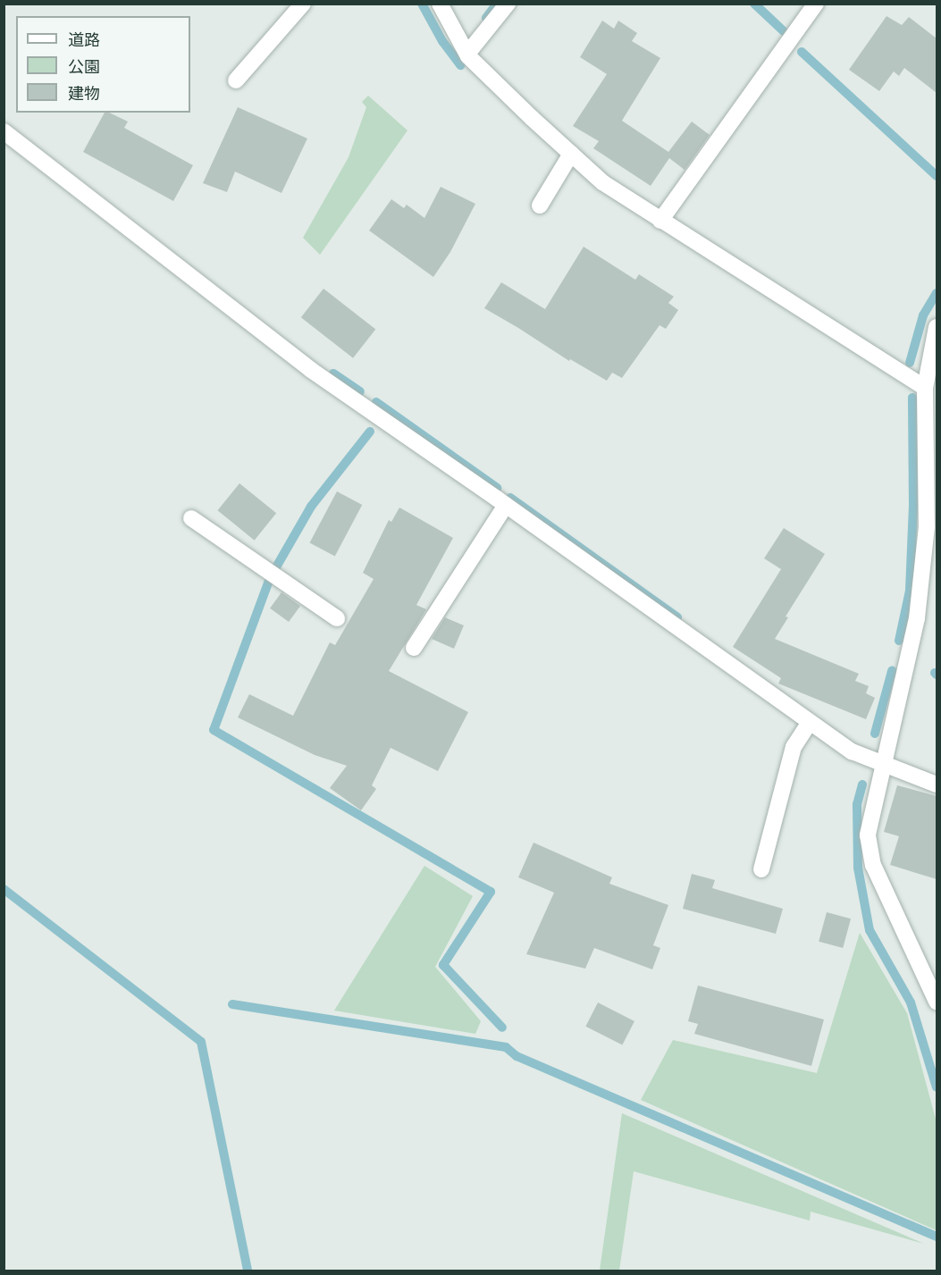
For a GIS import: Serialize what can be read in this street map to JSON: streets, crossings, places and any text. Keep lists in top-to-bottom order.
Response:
{
  "legend": ["道路", "公園", "建物"]
}
